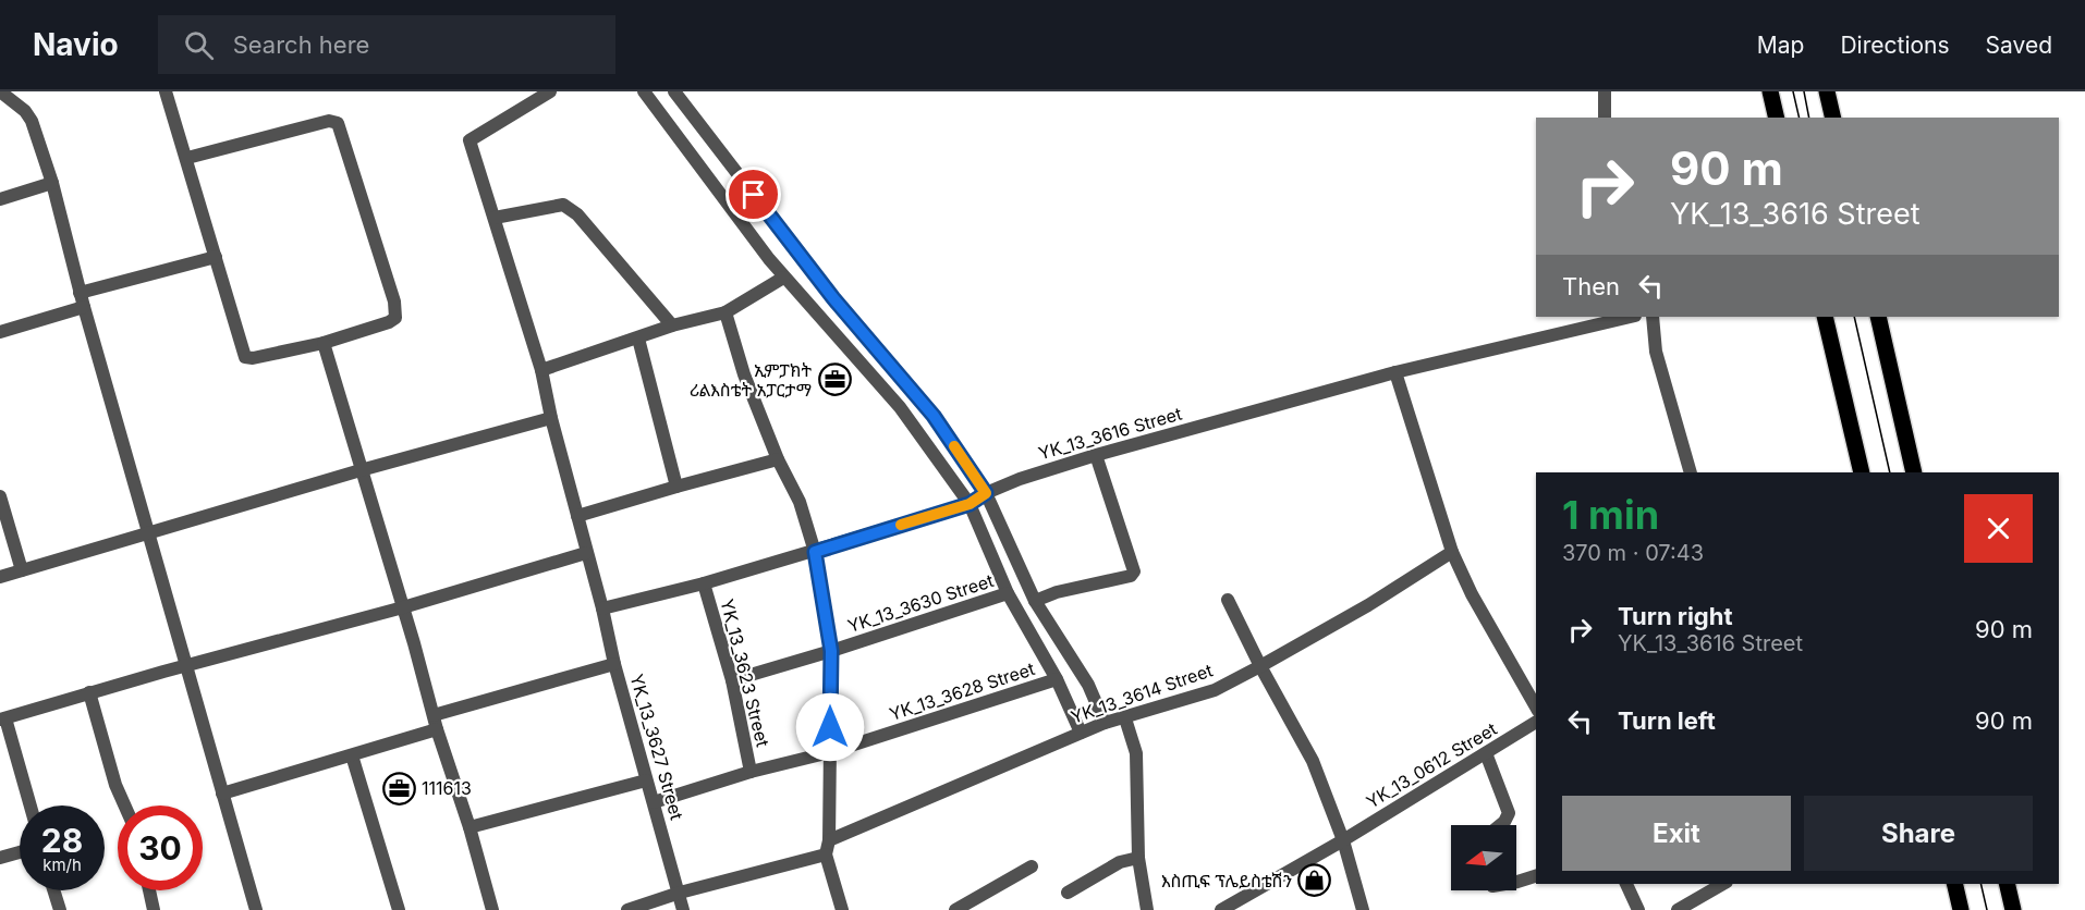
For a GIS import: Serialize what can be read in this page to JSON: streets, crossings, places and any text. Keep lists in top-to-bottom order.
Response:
{
  "streets": {
    "street": [
      "YK_13_3616 Street",
      "YK_13_3630 Street",
      "YK_13_3623 Street",
      "YK_13_3628 Street",
      "YK_13_3614 Street",
      "YK_13_3627 Street",
      "YK_13_0612 Street"
    ]
  },
  "crossings": [
    ["YK_13_3616 Street", "YK_13_3623 Street"],
    ["YK_13_3616 Street", "YK_13_3627 Street"],
    ["YK_13_3630 Street", "YK_13_3623 Street"],
    ["YK_13_3623 Street", "YK_13_3628 Street"],
    ["YK_13_3628 Street", "YK_13_3627 Street"]
  ],
  "places": {
    "office": ["ኢምፓክት ሪልእስቴት አፓርታማ", "111613"],
    "shop": ["እስጢፍ ፕሌይስቴሽን"]
  },
  "north": "left",
  "page": {
    "header": "Navio",
    "search": "Search here",
    "nav": ["Map", "Directions", "Saved"],
    "turn": ["90 m", "YK_13_3616 Street"],
    "then": "Then",
    "heading": ["1 min", "370 m · 07:43"],
    "list": [
      {
        "name": "Turn right",
        "note": "YK_13_3616 Street",
        "value": "90 m"
      },
      {
        "name": "Turn left",
        "value": "90 m"
      }
    ],
    "buttons": ["Exit", "Share"],
    "speed": "28 km/h",
    "limit": "30"
  }
}
